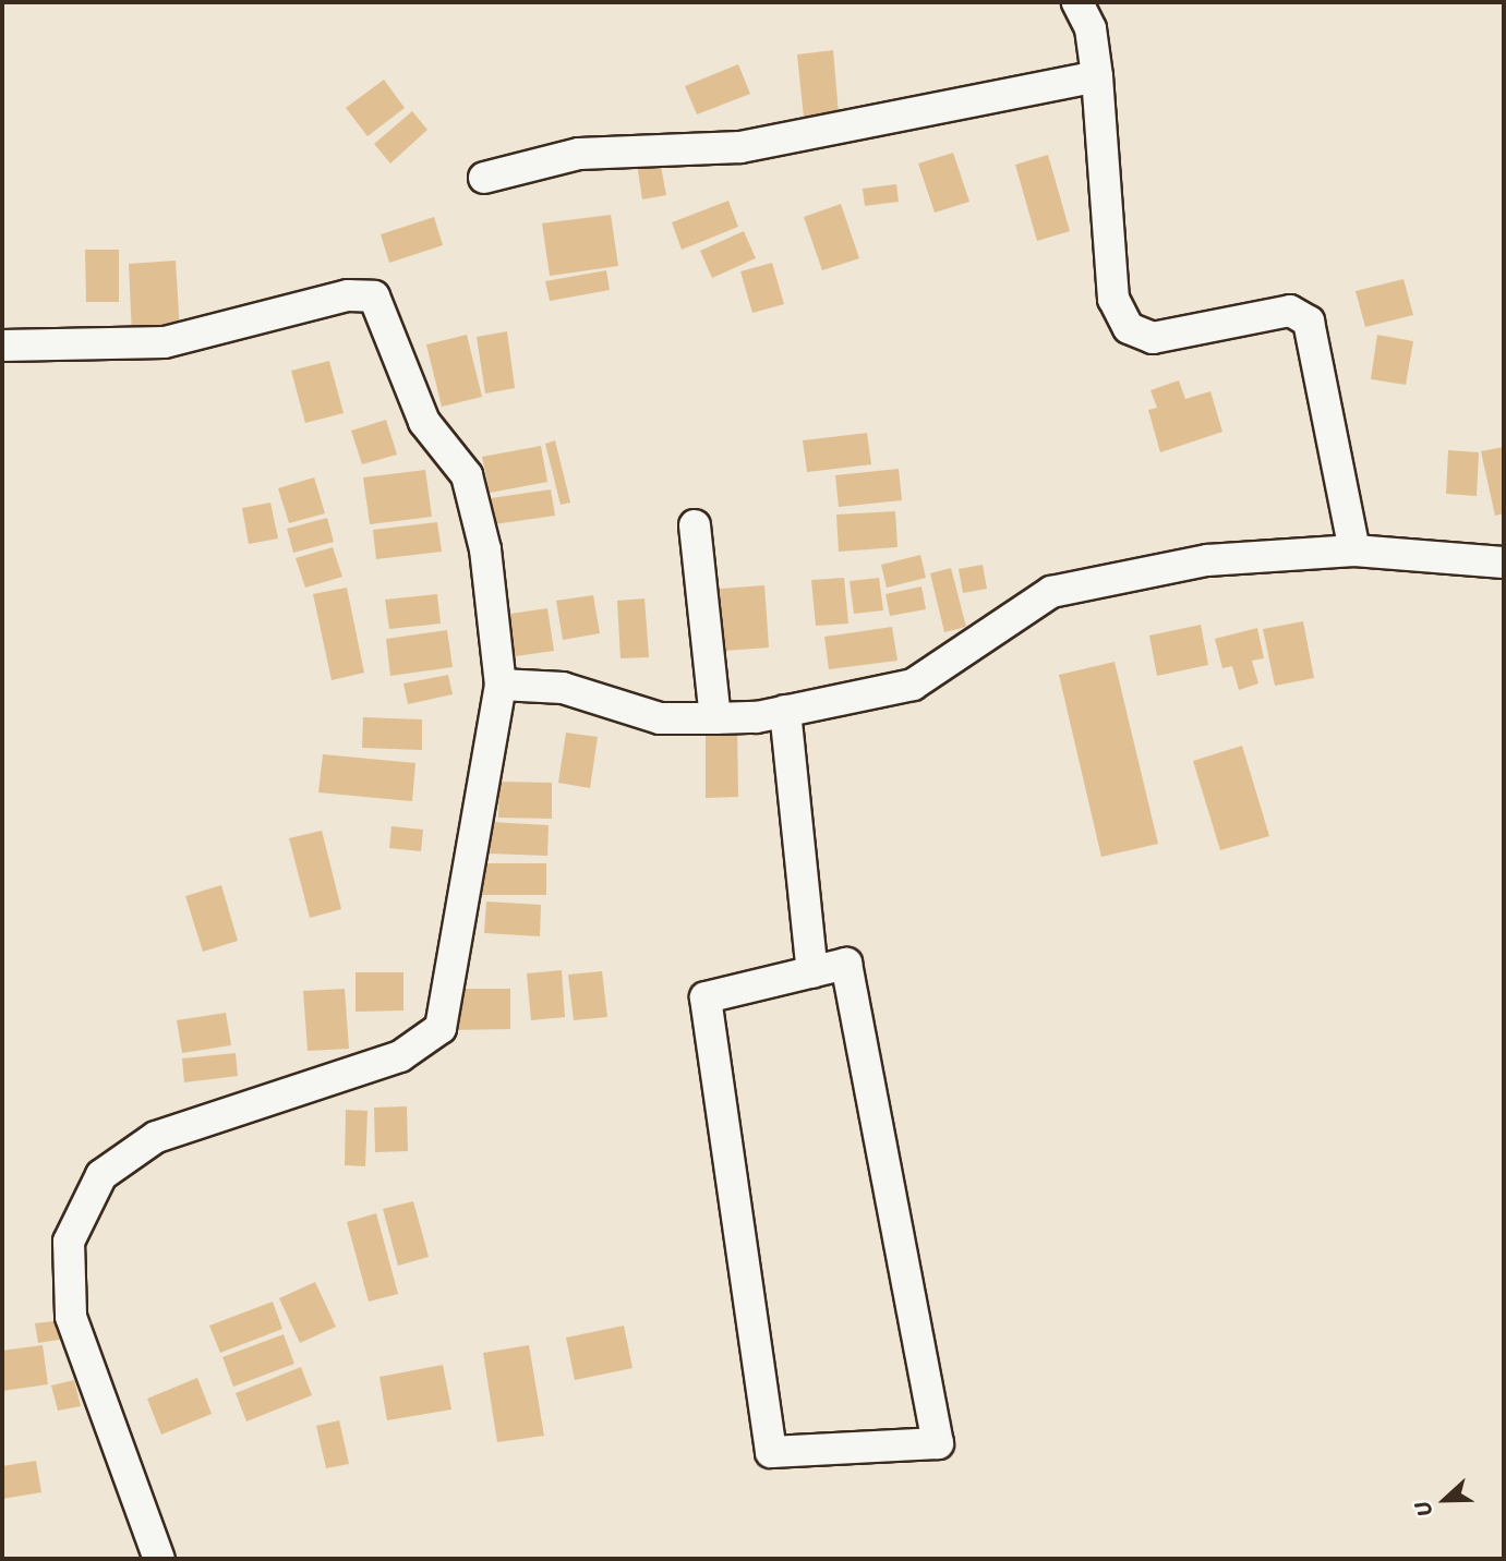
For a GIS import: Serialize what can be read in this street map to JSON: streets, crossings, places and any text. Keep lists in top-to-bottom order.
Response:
{
  "north": "left"
}
